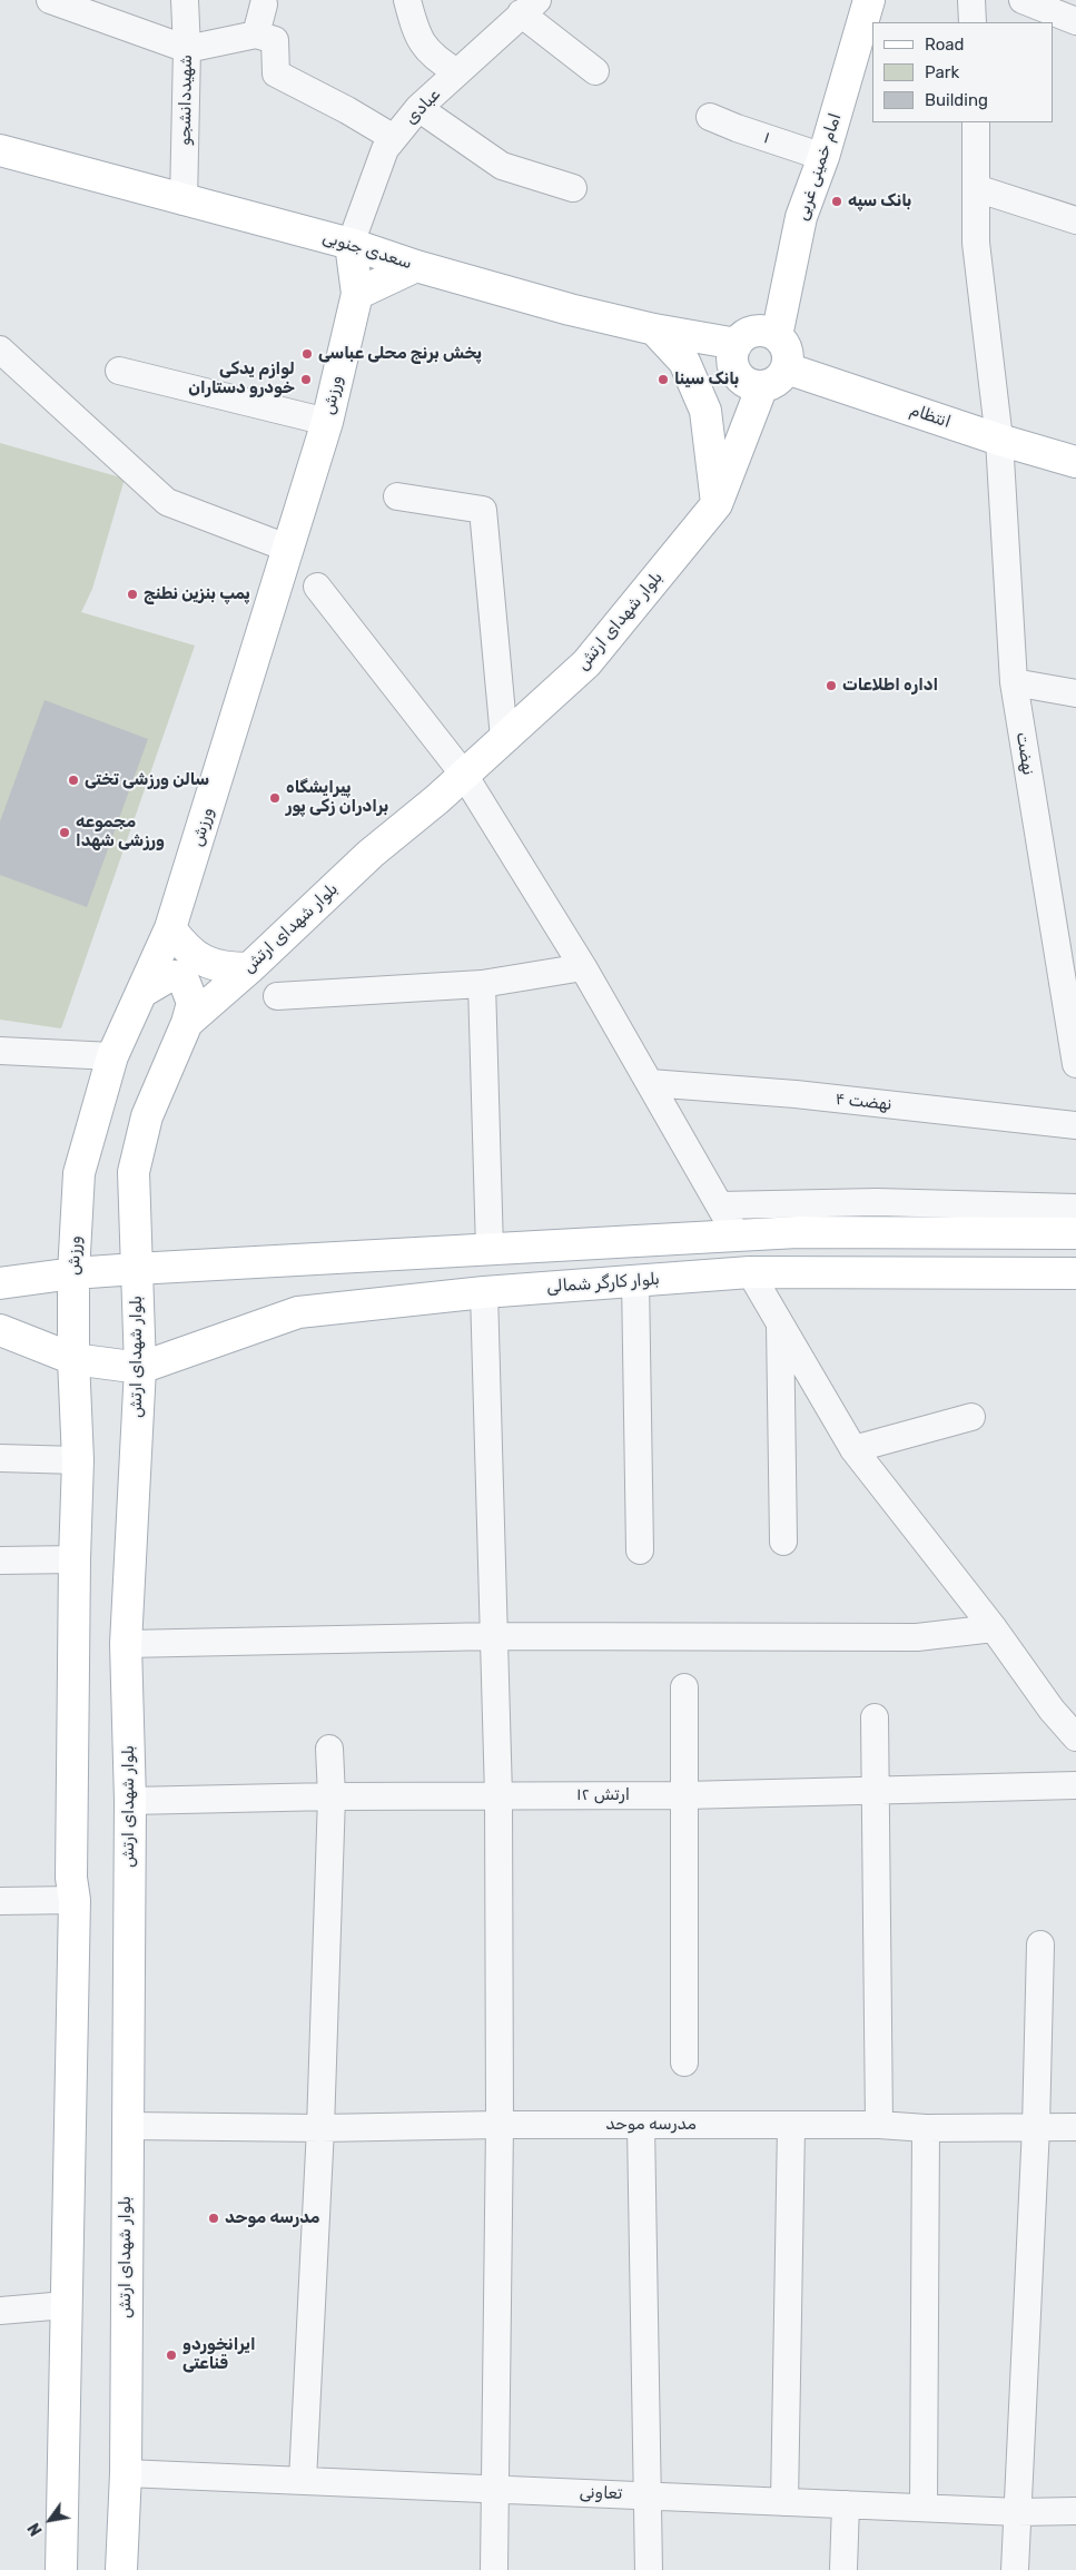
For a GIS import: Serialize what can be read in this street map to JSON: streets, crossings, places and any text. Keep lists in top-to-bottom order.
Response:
{
  "streets": {
    "main road": [
      "امام خمینی غربی",
      "سعدی جنوبی",
      "ورزش",
      "انتظام",
      "بلوار شهدای ارتش",
      "بلوار کارگر شمالی"
    ],
    "street": [
      "شهیددانشجو",
      "عبادی",
      "۱",
      "نهضت",
      "نهضت ۴",
      "ارتش ۱۲",
      "مدرسه موحد",
      "تعاونی"
    ]
  },
  "crossings": [
    ["شهیددانشجو", "سعدی جنوبی"],
    ["عبادی", "سعدی جنوبی"],
    ["عبادی", "ورزش"],
    ["۱", "امام خمینی غربی"],
    ["امام خمینی غربی", "سعدی جنوبی"],
    ["امام خمینی غربی", "انتظام"],
    ["امام خمینی غربی", "بلوار شهدای ارتش"],
    ["سعدی جنوبی", "ورزش"],
    ["سعدی جنوبی", "انتظام"],
    ["سعدی جنوبی", "بلوار شهدای ارتش"],
    ["انتظام", "بلوار شهدای ارتش"],
    ["انتظام", "نهضت"],
    ["بلوار شهدای ارتش", "بلوار کارگر شمالی"],
    ["بلوار شهدای ارتش", "ارتش ۱۲"],
    ["بلوار شهدای ارتش", "مدرسه موحد"],
    ["بلوار شهدای ارتش", "تعاونی"]
  ],
  "places": [
    "بانک سپه",
    "پخش برنج محلی عباسی",
    "لوازم یدکی خودرو دستاران",
    "بانک سینا",
    "پمپ بنزین نطنج",
    "اداره اطلاعات",
    "سالن ورزشی تختی",
    "پیرایشگاه برادران زکی پور",
    "مجموعه ورزشی شهدا",
    "مدرسه موحد",
    "ایرانخوردو قناعتی"
  ],
  "legend": ["Road", "Park", "Building"],
  "north": "bottom left"
}
